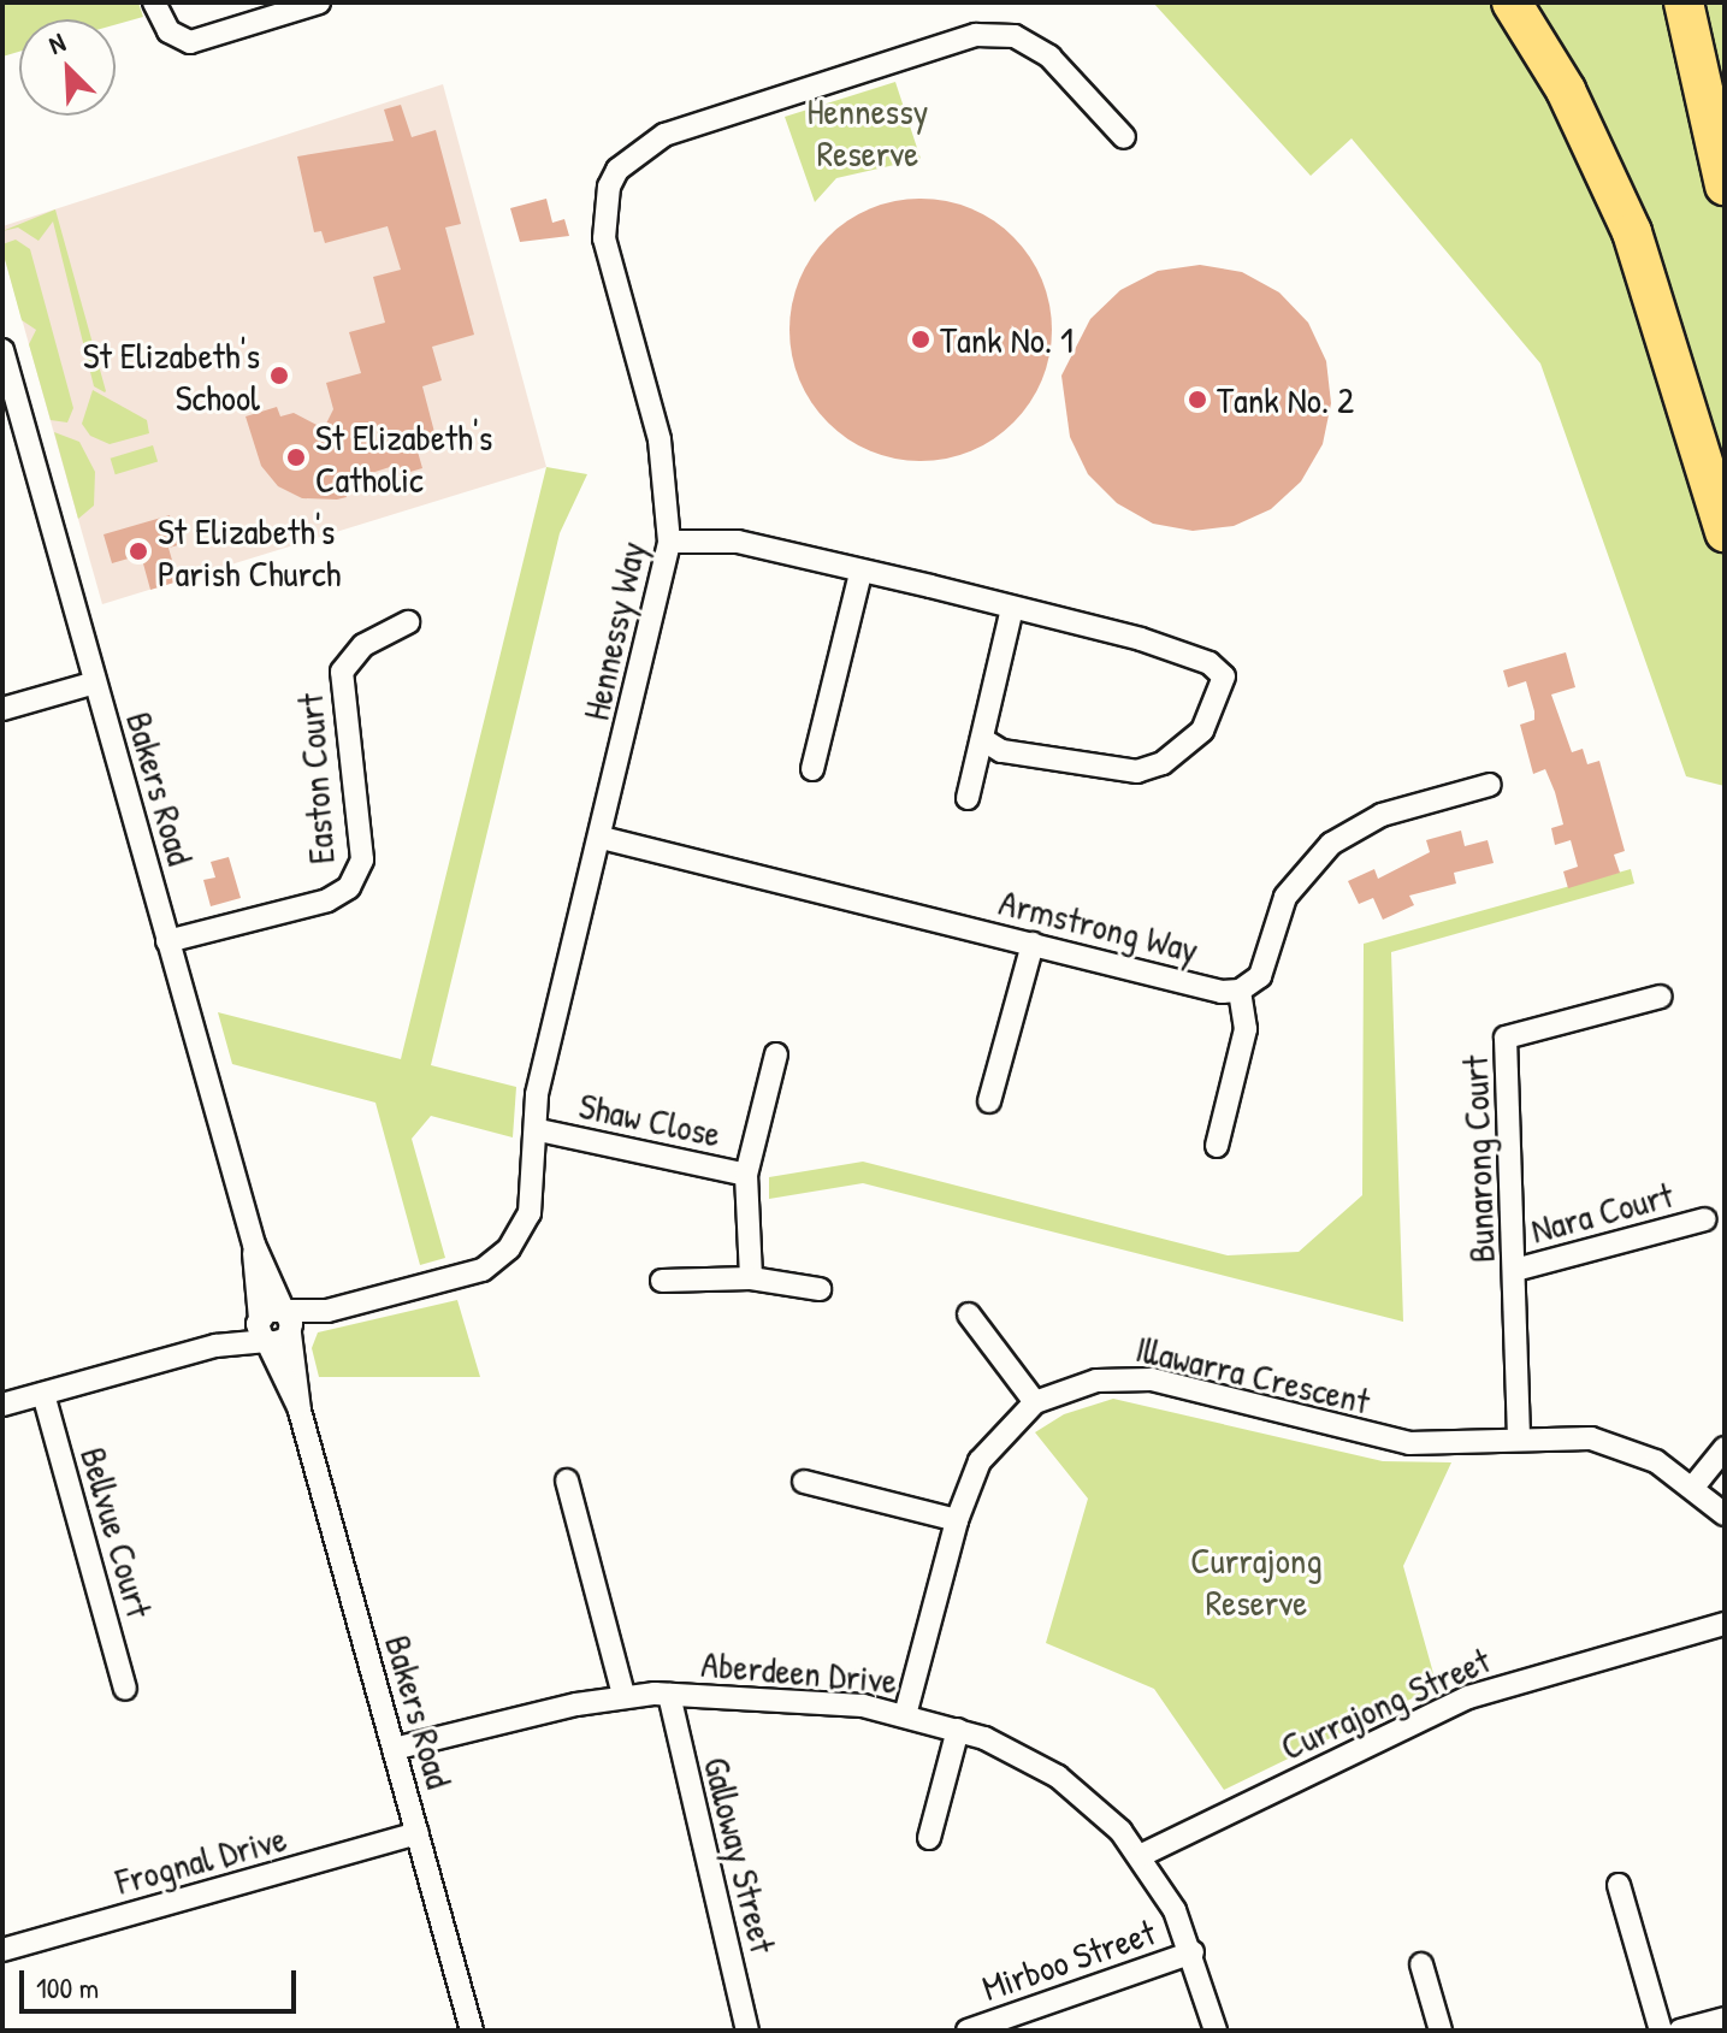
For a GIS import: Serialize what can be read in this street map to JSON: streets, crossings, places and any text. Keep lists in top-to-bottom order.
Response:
{
  "streets": {
    "street": [
      "Hennessy Way",
      "Easton Court",
      "Bakers Road",
      "Armstrong Way",
      "Shaw Close",
      "Bunarong Court",
      "Nara Court",
      "Illawarra Crescent",
      "Bellvue Court",
      "Aberdeen Drive",
      "Currajong Street",
      "Galloway Street",
      "Frognal Drive",
      "Mirboo Street"
    ]
  },
  "crossings": [
    ["Hennessy Way", "Bakers Road"],
    ["Hennessy Way", "Armstrong Way"],
    ["Hennessy Way", "Shaw Close"],
    ["Hennessy Way", "Bellvue Court"],
    ["Easton Court", "Bakers Road"],
    ["Bakers Road", "Aberdeen Drive"],
    ["Bakers Road", "Frognal Drive"],
    ["Bunarong Court", "Nara Court"],
    ["Bunarong Court", "Illawarra Crescent"],
    ["Illawarra Crescent", "Aberdeen Drive"],
    ["Aberdeen Drive", "Currajong Street"],
    ["Aberdeen Drive", "Galloway Street"],
    ["Aberdeen Drive", "Mirboo Street"]
  ],
  "parks": ["Hennessy Reserve", "Currajong Reserve"],
  "places": [
    "Tank No. 1",
    "St Elizabeth's School",
    "Tank No. 2",
    "St Elizabeth's Catholic",
    "St Elizabeth's Parish Church"
  ],
  "scale_bar": "100 m",
  "north": "top left"
}
